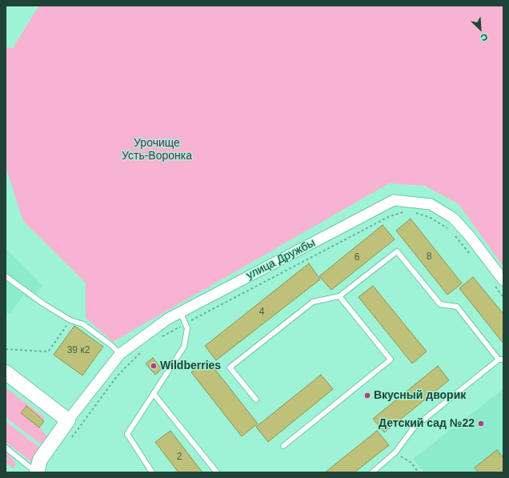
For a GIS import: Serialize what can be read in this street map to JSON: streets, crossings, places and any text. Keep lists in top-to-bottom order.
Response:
{
  "streets": {
    "street": ["улица Дружбы"]
  },
  "parks": ["Урочище Усть-Воронка"],
  "places": ["Wildberries", "Вкусный дворик", "Детский сад №22"],
  "house_numbers": [
    "8",
    "6",
    "4",
    "39 к2",
    "2"
  ],
  "north": "bottom right"
}
